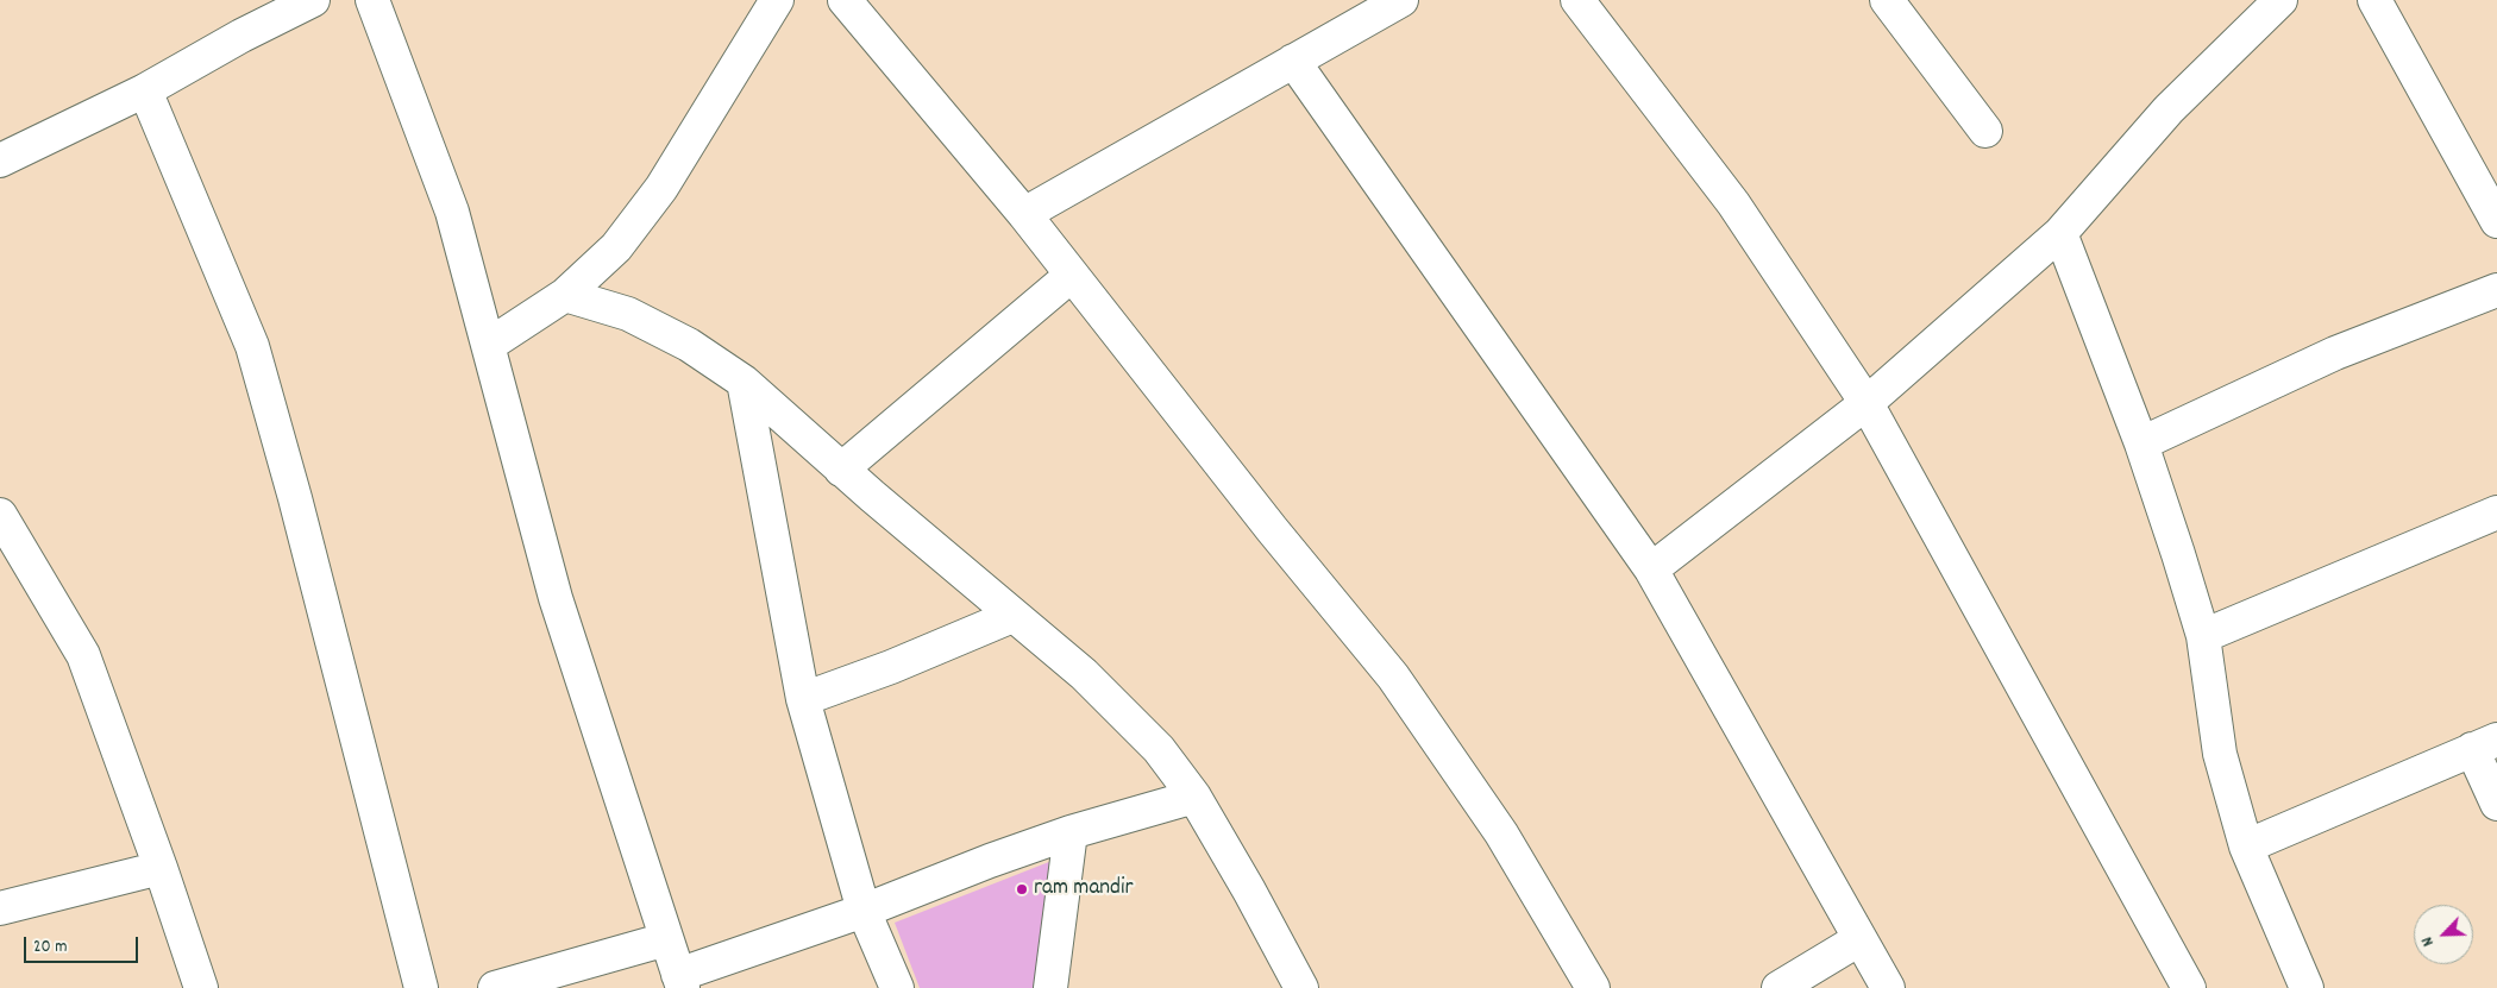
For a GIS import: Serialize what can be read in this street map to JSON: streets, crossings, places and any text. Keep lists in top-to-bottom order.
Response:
{
  "places": ["ram mandir"],
  "scale_bar": "20 m",
  "north": "bottom left"
}
